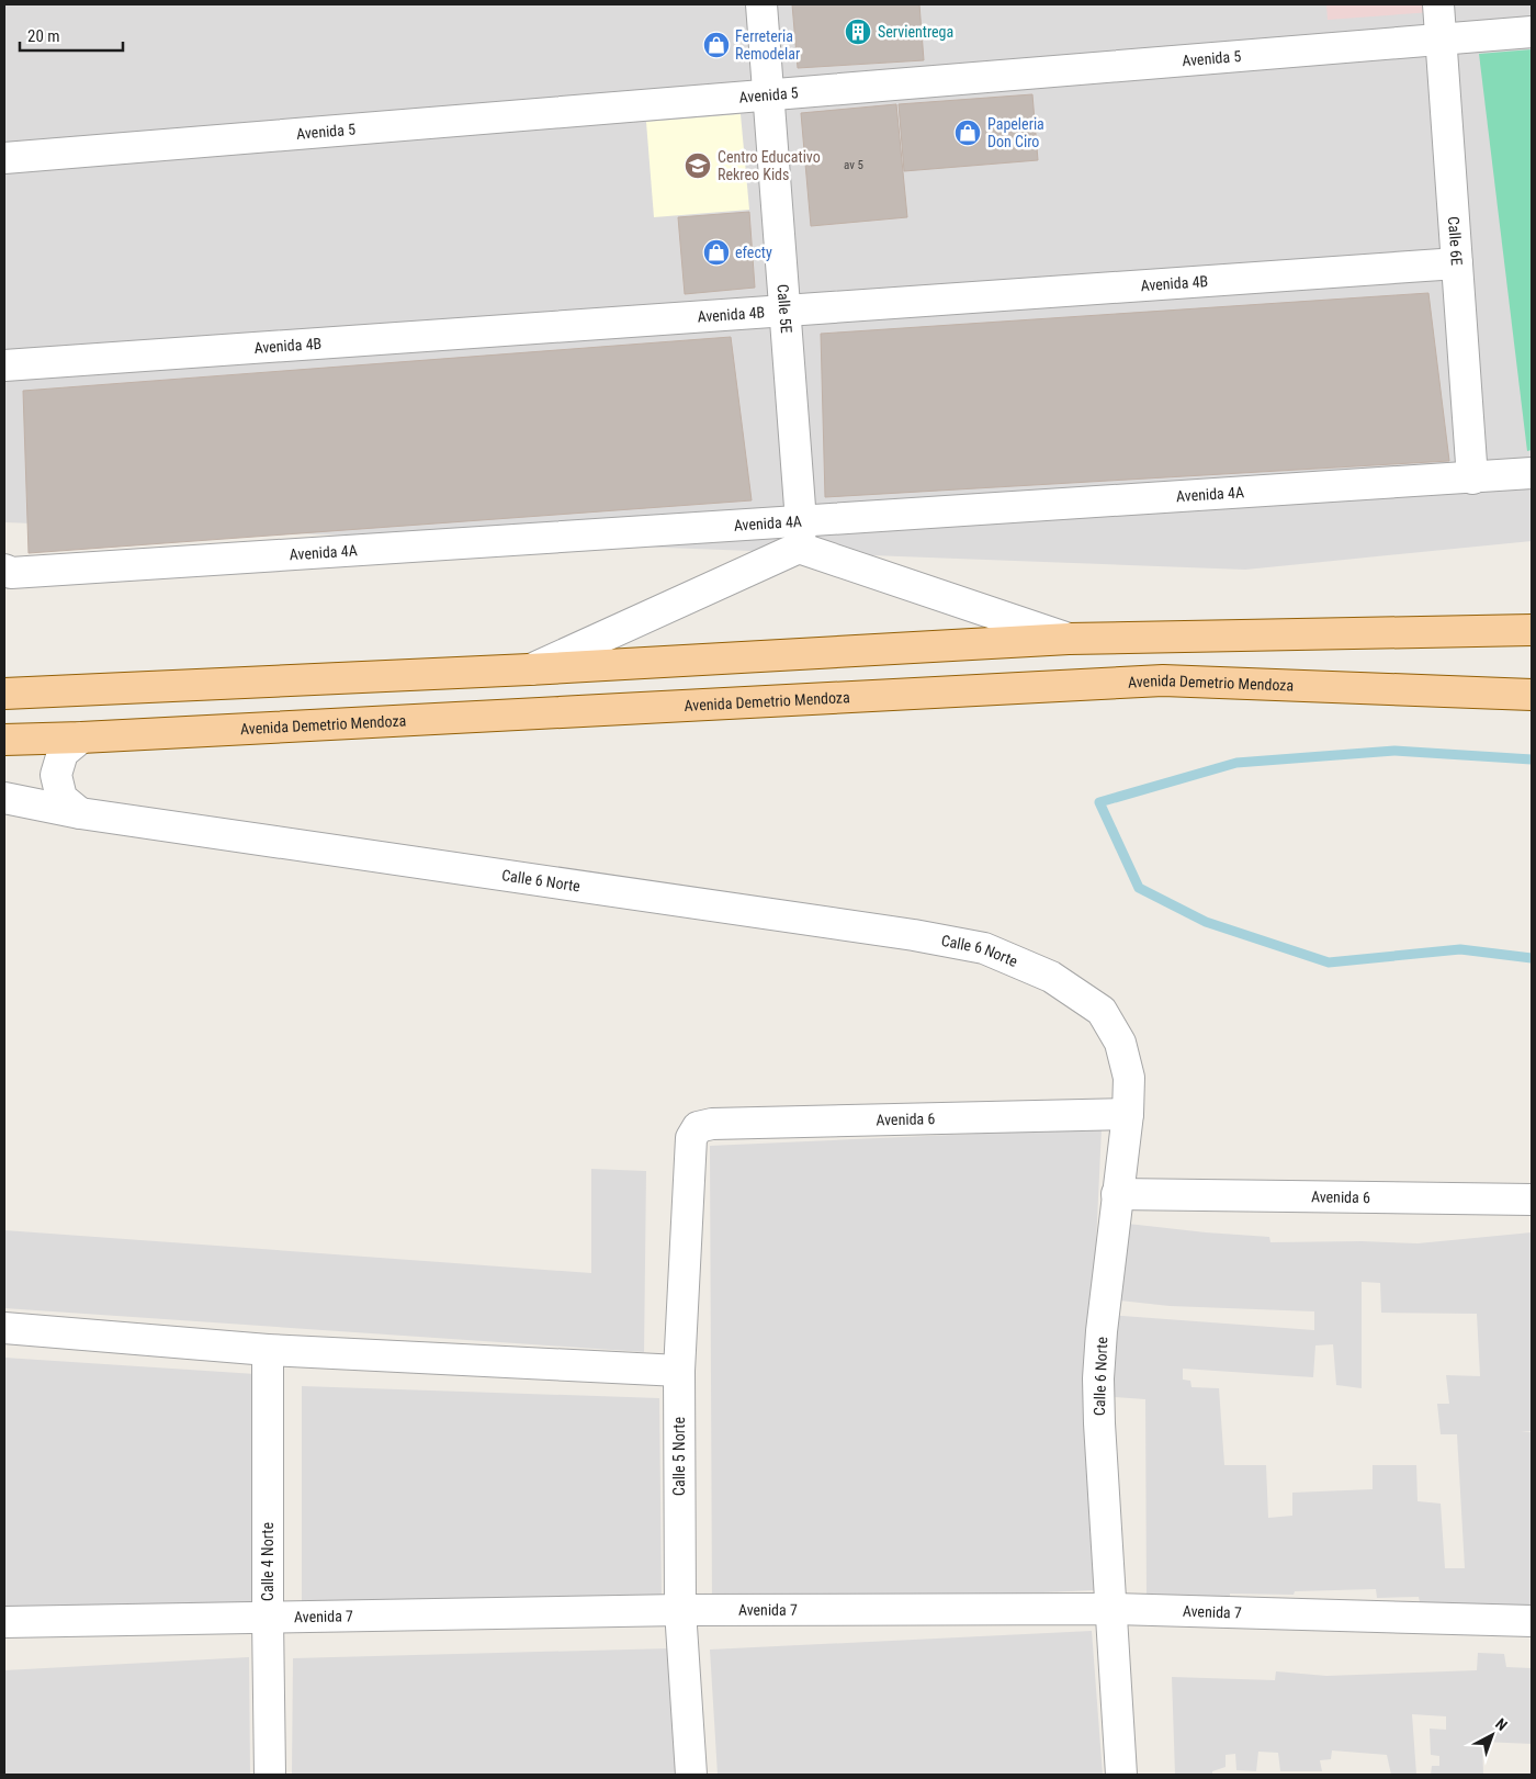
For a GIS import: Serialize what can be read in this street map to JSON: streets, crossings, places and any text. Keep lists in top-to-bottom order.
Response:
{
  "streets": {
    "main road": ["Avenida Demetrio Mendoza"],
    "street": [
      "Avenida 5",
      "Calle 6E",
      "Avenida 4B",
      "Calle 5E",
      "Avenida 4A",
      "Calle 6 Norte",
      "Avenida 6",
      "Calle 5 Norte",
      "Calle 4 Norte",
      "Avenida 7"
    ]
  },
  "crossings": [
    ["Avenida 5", "Calle 6E"],
    ["Avenida 5", "Calle 5E"],
    ["Calle 6E", "Avenida 4B"],
    ["Calle 6E", "Avenida 4A"],
    ["Avenida 4B", "Calle 5E"],
    ["Calle 5E", "Avenida 4A"],
    ["Calle 6 Norte", "Avenida 6"],
    ["Calle 6 Norte", "Avenida 7"],
    ["Avenida 6", "Calle 5 Norte"],
    ["Calle 5 Norte", "Avenida 7"],
    ["Calle 4 Norte", "Avenida 7"]
  ],
  "places": {
    "building": ["Servientrega"],
    "shop": ["Ferreteria Remodelar", "Papeleria Don Ciro", "efecty"],
    "school or university": ["Centro Educativo Rekreo Kids"]
  },
  "house_numbers": ["av 5"],
  "scale_bar": "20 m",
  "north": "top right"
}
